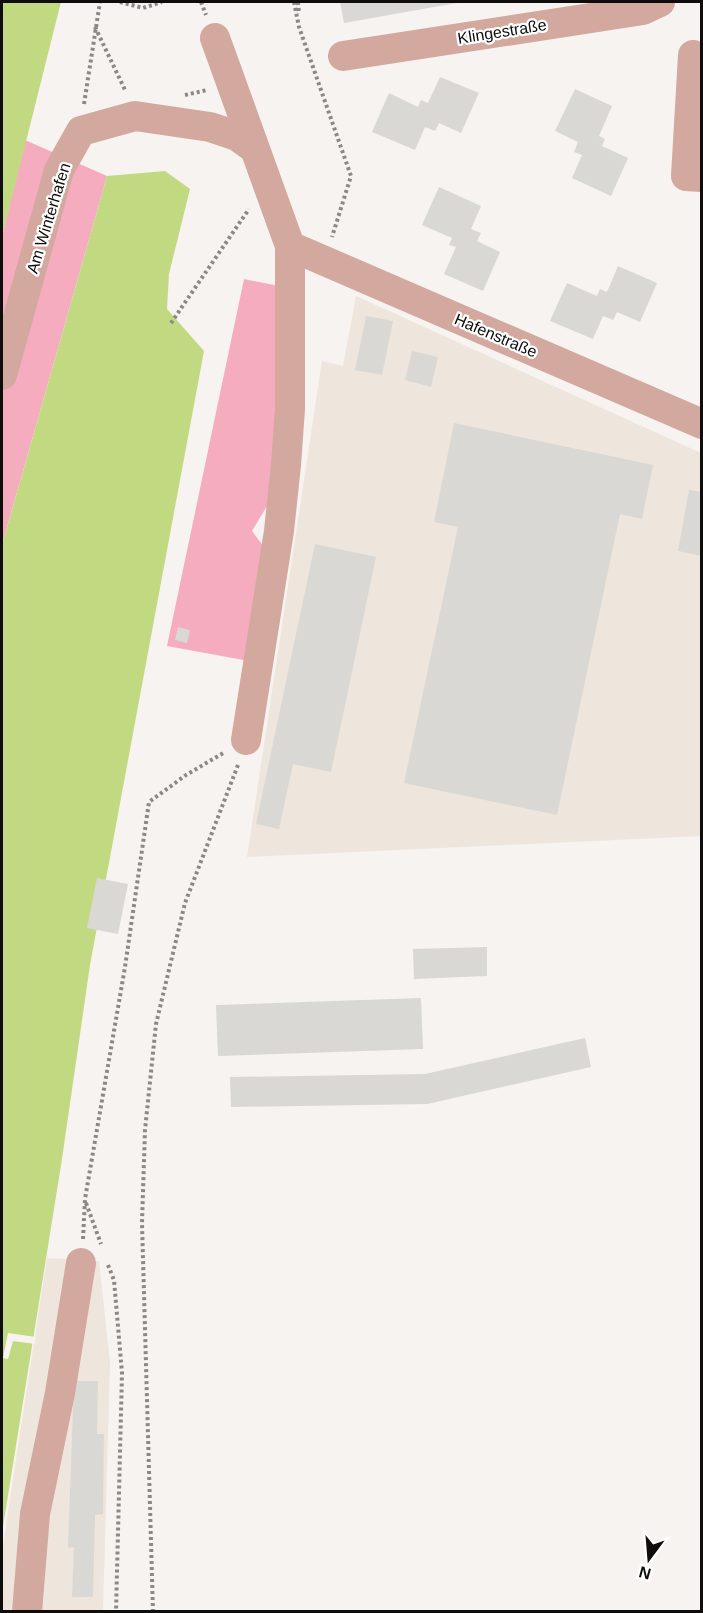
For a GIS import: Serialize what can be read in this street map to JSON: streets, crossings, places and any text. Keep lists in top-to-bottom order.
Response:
{
  "streets": {
    "street": ["Klingestraße", "Am Winterhafen", "Hafenstraße"]
  },
  "north": "bottom"
}
